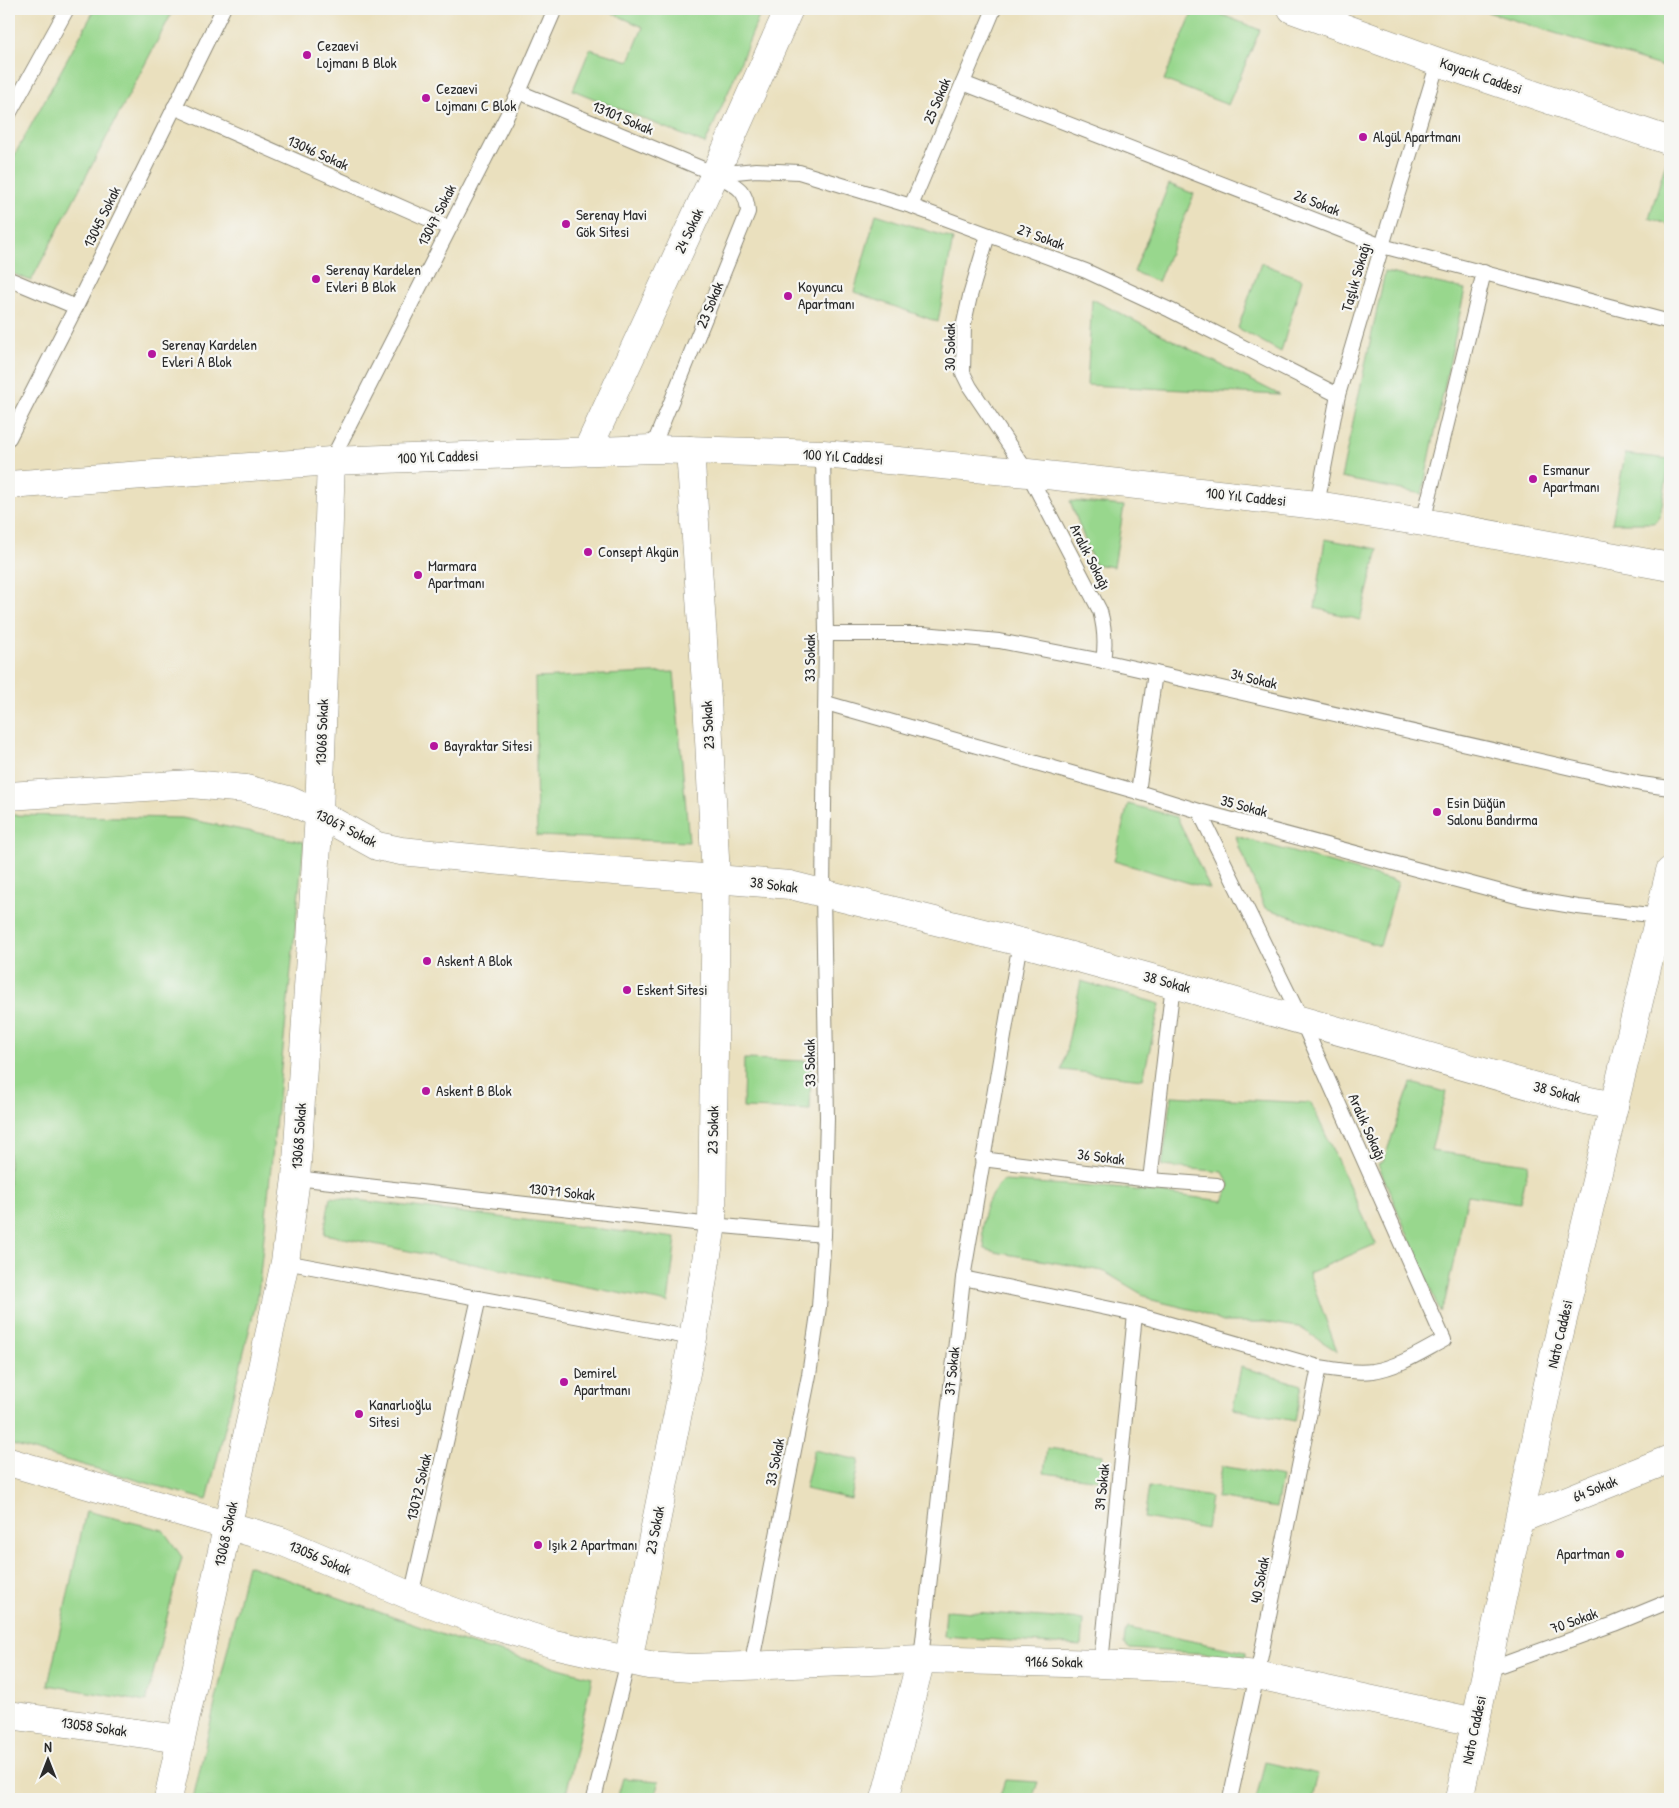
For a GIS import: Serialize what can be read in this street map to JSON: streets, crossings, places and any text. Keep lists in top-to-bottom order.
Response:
{
  "streets": {
    "street": [
      "Kayacık Caddesi",
      "24 Sokak",
      "23 Sokak",
      "100 Yıl Caddesi",
      "13068 Sokak",
      "13067 Sokak",
      "38 Sokak",
      "Nato Caddesi",
      "37 Sokak",
      "64 Sokak",
      "13056 Sokak",
      "9166 Sokak",
      "13058 Sokak"
    ],
    "lane": [
      "25 Sokak",
      "13101 Sokak",
      "13046 Sokak",
      "26 Sokak",
      "13047 Sokak",
      "13045 Sokak",
      "27 Sokak",
      "Taşlık Sokağı",
      "30 Sokak",
      "Aralık Sokağı",
      "33 Sokak",
      "34 Sokak",
      "35 Sokak",
      "36 Sokak",
      "13071 Sokak",
      "13072 Sokak",
      "39 Sokak",
      "40 Sokak",
      "70 Sokak"
    ]
  },
  "crossings": [
    ["Kayacık Caddesi", "Taşlık Sokağı"],
    ["25 Sokak", "26 Sokak"],
    ["25 Sokak", "27 Sokak"],
    ["13101 Sokak", "13047 Sokak"],
    ["13101 Sokak", "24 Sokak"],
    ["13101 Sokak", "27 Sokak"],
    ["13101 Sokak", "23 Sokak"],
    ["13046 Sokak", "13047 Sokak"],
    ["13046 Sokak", "13045 Sokak"],
    ["26 Sokak", "Taşlık Sokağı"],
    ["13047 Sokak", "100 Yıl Caddesi"],
    ["13047 Sokak", "13068 Sokak"],
    ["24 Sokak", "27 Sokak"],
    ["24 Sokak", "23 Sokak"],
    ["24 Sokak", "100 Yıl Caddesi"],
    ["27 Sokak", "Taşlık Sokağı"],
    ["27 Sokak", "23 Sokak"],
    ["27 Sokak", "30 Sokak"],
    ["Taşlık Sokağı", "100 Yıl Caddesi"],
    ["23 Sokak", "100 Yıl Caddesi"],
    ["23 Sokak", "13067 Sokak"],
    ["23 Sokak", "38 Sokak"],
    ["23 Sokak", "13071 Sokak"],
    ["23 Sokak", "13056 Sokak"],
    ["23 Sokak", "9166 Sokak"],
    ["30 Sokak", "100 Yıl Caddesi"],
    ["30 Sokak", "Aralık Sokağı"],
    ["100 Yıl Caddesi", "Aralık Sokağı"],
    ["100 Yıl Caddesi", "33 Sokak"],
    ["100 Yıl Caddesi", "13068 Sokak"],
    ["Aralık Sokağı", "34 Sokak"],
    ["Aralık Sokağı", "35 Sokak"],
    ["Aralık Sokağı", "38 Sokak"],
    ["Aralık Sokağı", "40 Sokak"],
    ["33 Sokak", "34 Sokak"],
    ["33 Sokak", "35 Sokak"],
    ["33 Sokak", "38 Sokak"],
    ["33 Sokak", "13071 Sokak"],
    ["33 Sokak", "9166 Sokak"],
    ["13068 Sokak", "13067 Sokak"],
    ["13068 Sokak", "13071 Sokak"],
    ["13068 Sokak", "13056 Sokak"],
    ["13068 Sokak", "13058 Sokak"],
    ["35 Sokak", "Nato Caddesi"],
    ["13067 Sokak", "38 Sokak"],
    ["38 Sokak", "Nato Caddesi"],
    ["38 Sokak", "37 Sokak"],
    ["36 Sokak", "37 Sokak"],
    ["Nato Caddesi", "64 Sokak"],
    ["Nato Caddesi", "70 Sokak"],
    ["Nato Caddesi", "9166 Sokak"],
    ["37 Sokak", "9166 Sokak"],
    ["13072 Sokak", "13056 Sokak"],
    ["39 Sokak", "9166 Sokak"],
    ["13056 Sokak", "9166 Sokak"],
    ["40 Sokak", "9166 Sokak"]
  ],
  "places": [
    "Cezaevi Lojmanı B Blok",
    "Cezaevi Lojmanı C Blok",
    "Algül Apartmanı",
    "Serenay Mavi Gök Sitesi",
    "Serenay Kardelen Evleri B Blok",
    "Koyuncu Apartmanı",
    "Serenay Kardelen Evleri A Blok",
    "Esmanur Apartmanı",
    "Consept Akgün",
    "Marmara Apartmanı",
    "Bayraktar Sitesi",
    "Esin Düğün Salonu Bandırma",
    "Askent A Blok",
    "Eskent Sitesi",
    "Askent B Blok",
    "Demirel Apartmanı",
    "Kanarlıoğlu Sitesi",
    "Işık 2 Apartmanı",
    "Apartman"
  ],
  "north": "top"
}
